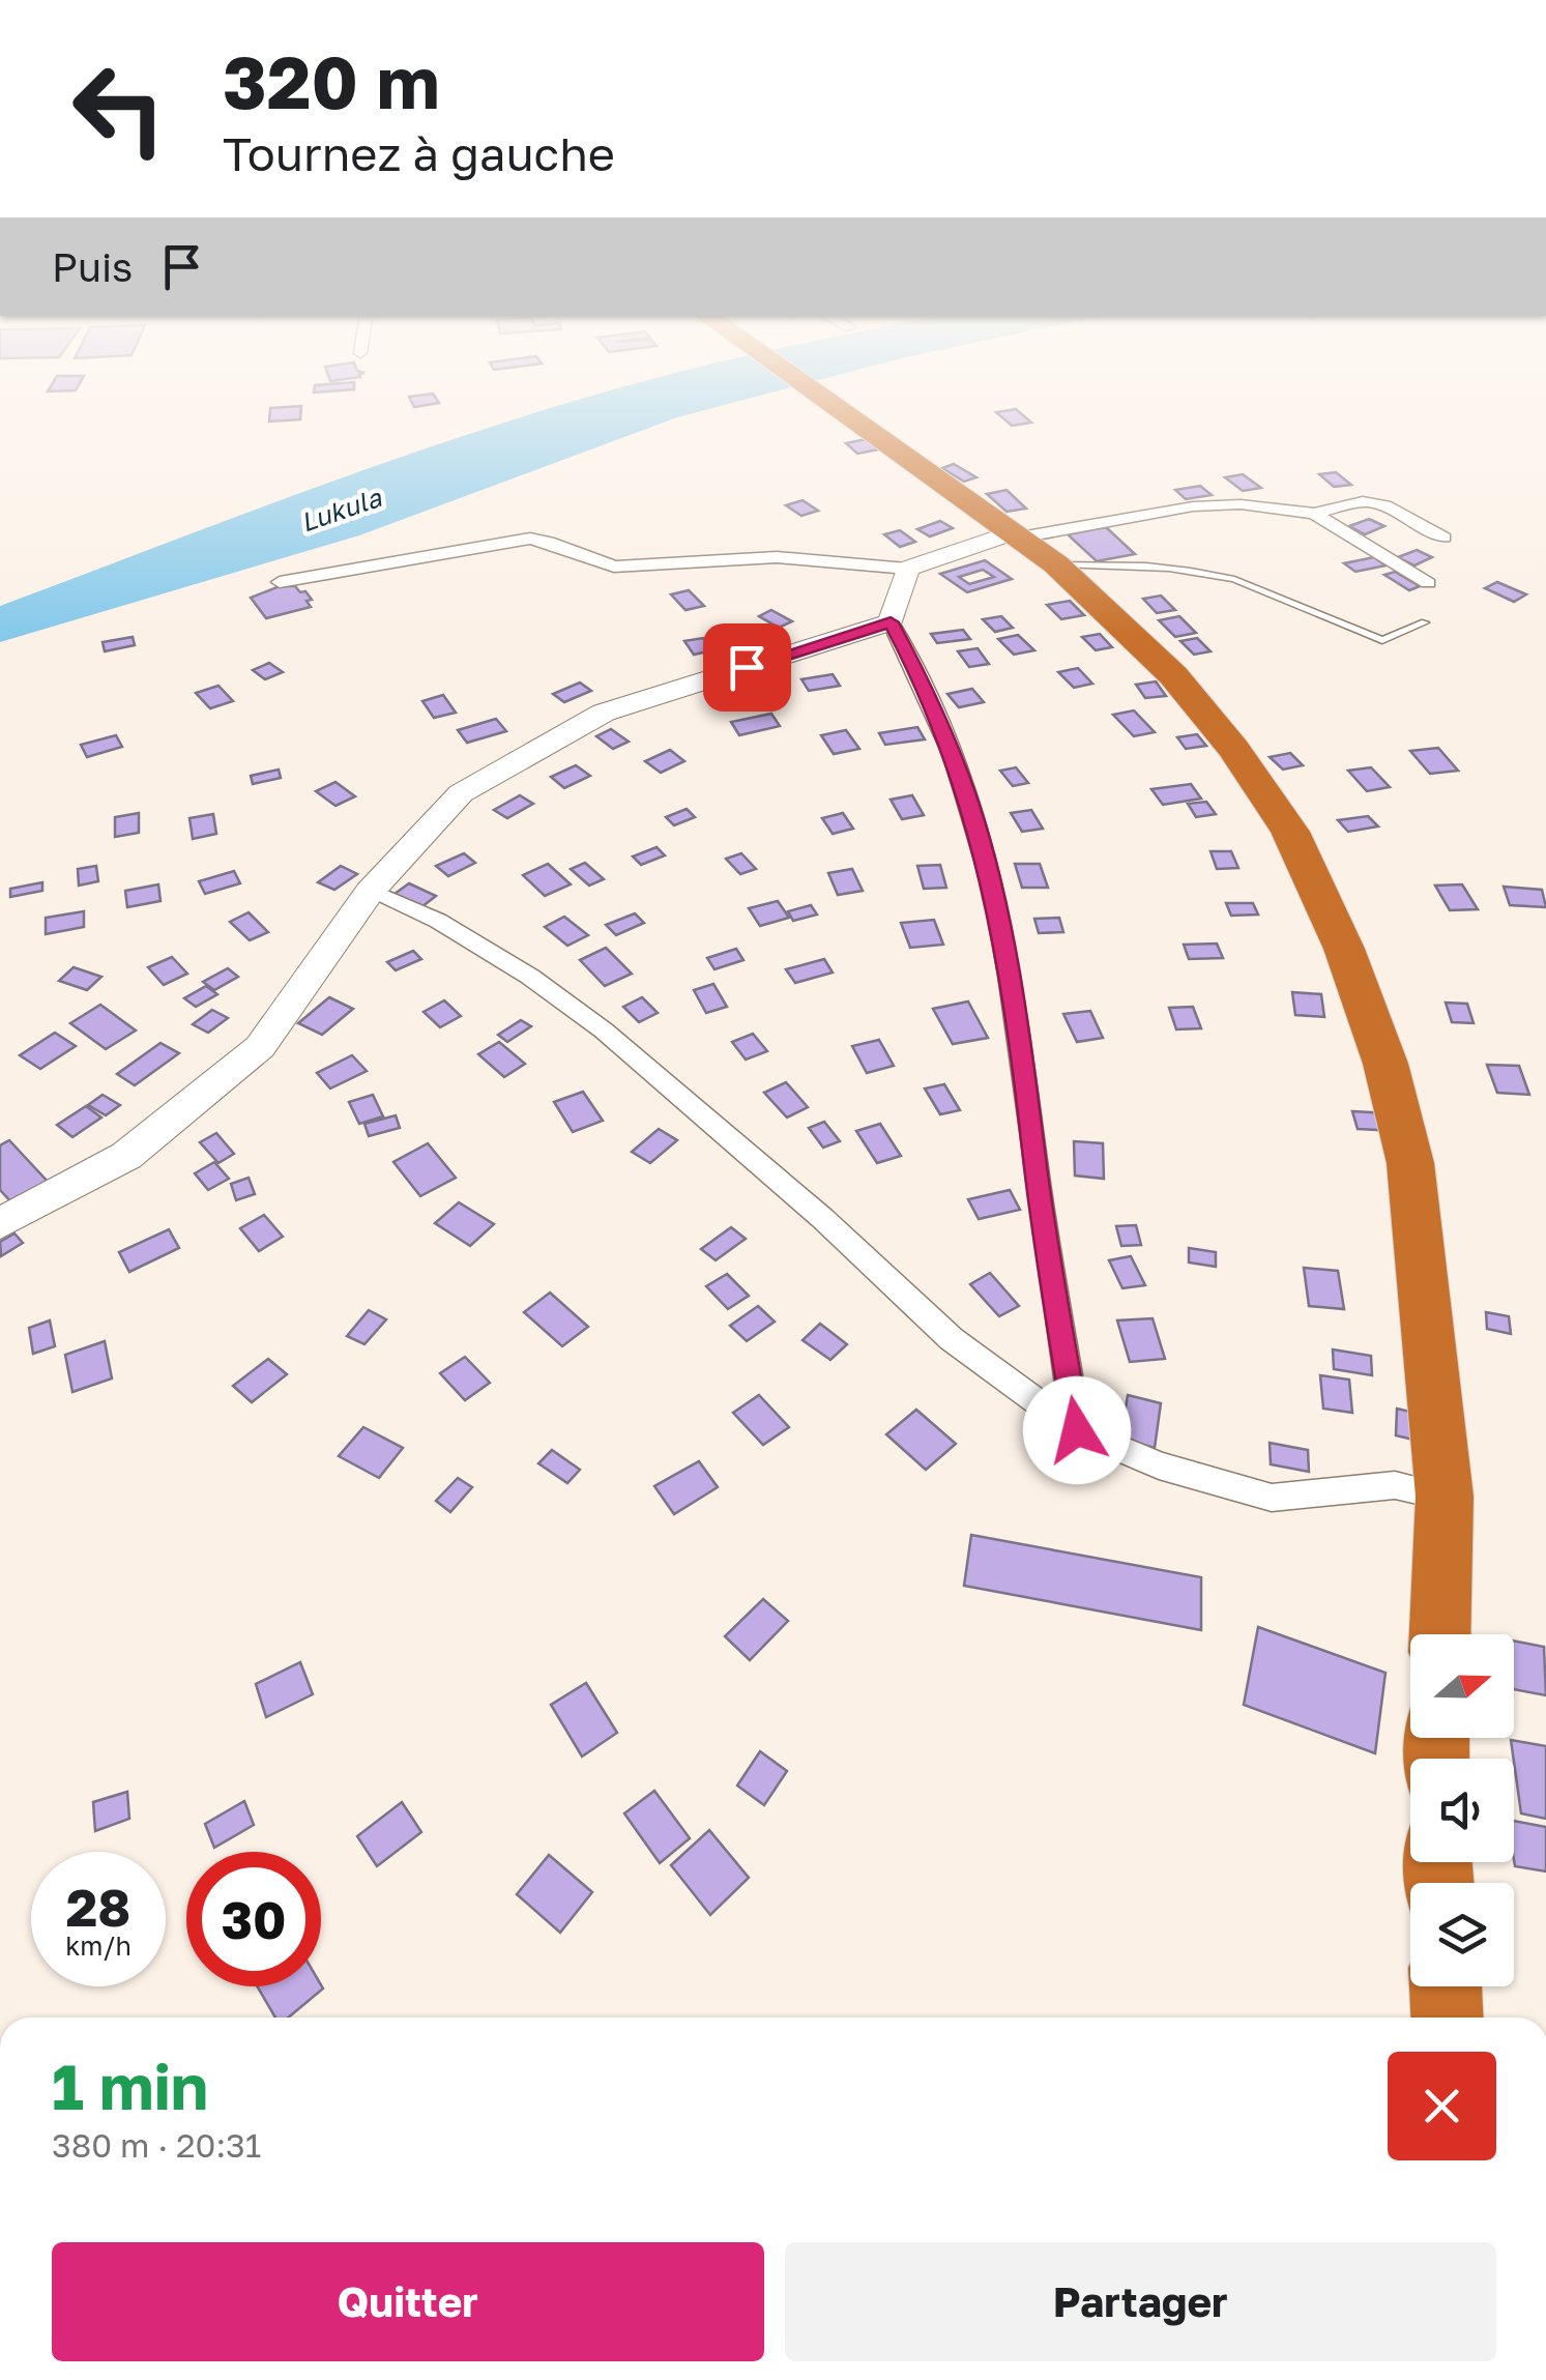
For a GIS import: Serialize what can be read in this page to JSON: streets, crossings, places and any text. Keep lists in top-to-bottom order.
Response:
{
  "water": ["Lukula"],
  "north": "right",
  "page": {
    "turn": ["320 m", "Tournez à gauche"],
    "then": "Puis",
    "speed": "28 km/h",
    "limit": "30",
    "heading": ["1 min", "380 m · 20:31"],
    "buttons": ["Quitter", "Partager"]
  }
}
